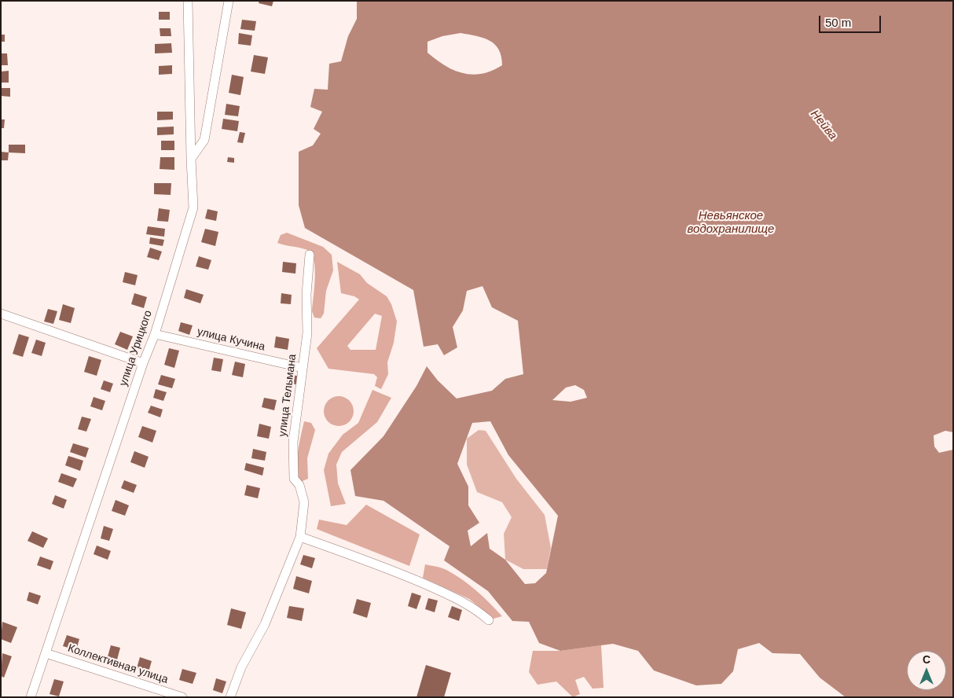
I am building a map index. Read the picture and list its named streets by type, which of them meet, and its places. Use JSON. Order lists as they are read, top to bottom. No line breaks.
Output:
{"streets":{"street":["улица Кучина","улица Урицкого","улица Тельмана","Коллективная улица"]},"crossings":[["улица Кучина","улица Урицкого"],["улица Кучина","улица Тельмана"],["улица Урицкого","Коллективная улица"]],"water":["Нейва","Невьянское водохранилище"],"scale_bar":"50 m","north":"top"}
